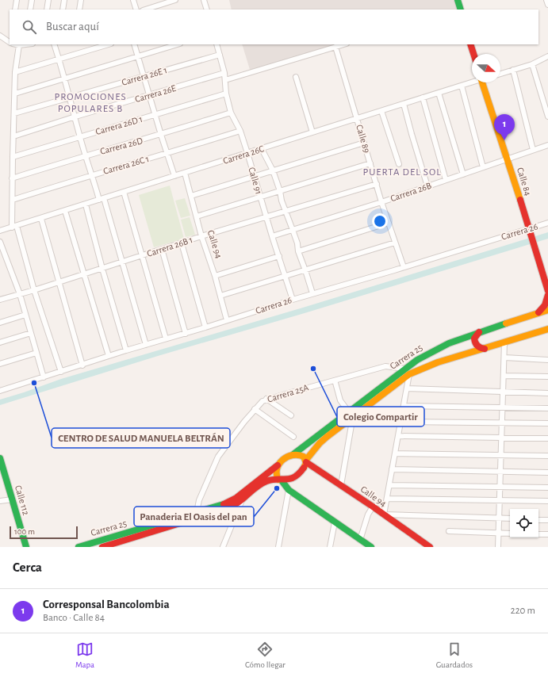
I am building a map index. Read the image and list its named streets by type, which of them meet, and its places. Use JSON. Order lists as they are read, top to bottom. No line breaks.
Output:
{"streets":{"main road":["Calle 84","Calle 94","Carrera 25","Calle 112"],"street":["Carrera 26E 1","Carrera 26E","Carrera 26D 1","Calle 89","Carrera 26D","Carrera 26C","Carrera 26C 1","Calle 91","Carrera 26B","Carrera 26","Carrera 26B 1","Carrera 25A"]},"crossings":[["Carrera 26E 1","Calle 91"],["Carrera 26E","Calle 91"],["Carrera 26D 1","Calle 91"],["Calle 89","Carrera 26C"],["Calle 89","Carrera 26B"],["Calle 89","Carrera 26"],["Calle 89","Carrera 26B 1"],["Carrera 26D","Calle 91"],["Carrera 26C","Calle 91"],["Carrera 26C","Calle 94"],["Carrera 26C 1","Calle 91"],["Calle 91","Carrera 26B"],["Calle 91","Carrera 26"],["Calle 91","Carrera 26B 1"],["Calle 84","Carrera 26B"],["Calle 84","Carrera 26"],["Carrera 26","Calle 94"],["Calle 94","Carrera 26B 1"],["Calle 94","Carrera 25"],["Carrera 25","Carrera 25A"]],"districts":["PROMOCIONES POPULARES B","PUERTA DEL SOL"],"places":["Colegio Compartir","CENTRO DE SALUD MANUELA BELTRÁN","Panaderia El Oasis del pan"],"scale_bar":"100 m","north":"right","page":{"search":"Buscar aquí","pins":"1","scale":"100 m","heading":"Cerca","list":[{"mark":"1","name":"Corresponsal Bancolombia","note":"Banco · Calle 84","value":"220 m"}],"nav":["Mapa","Cómo llegar","Guardados"]}}
